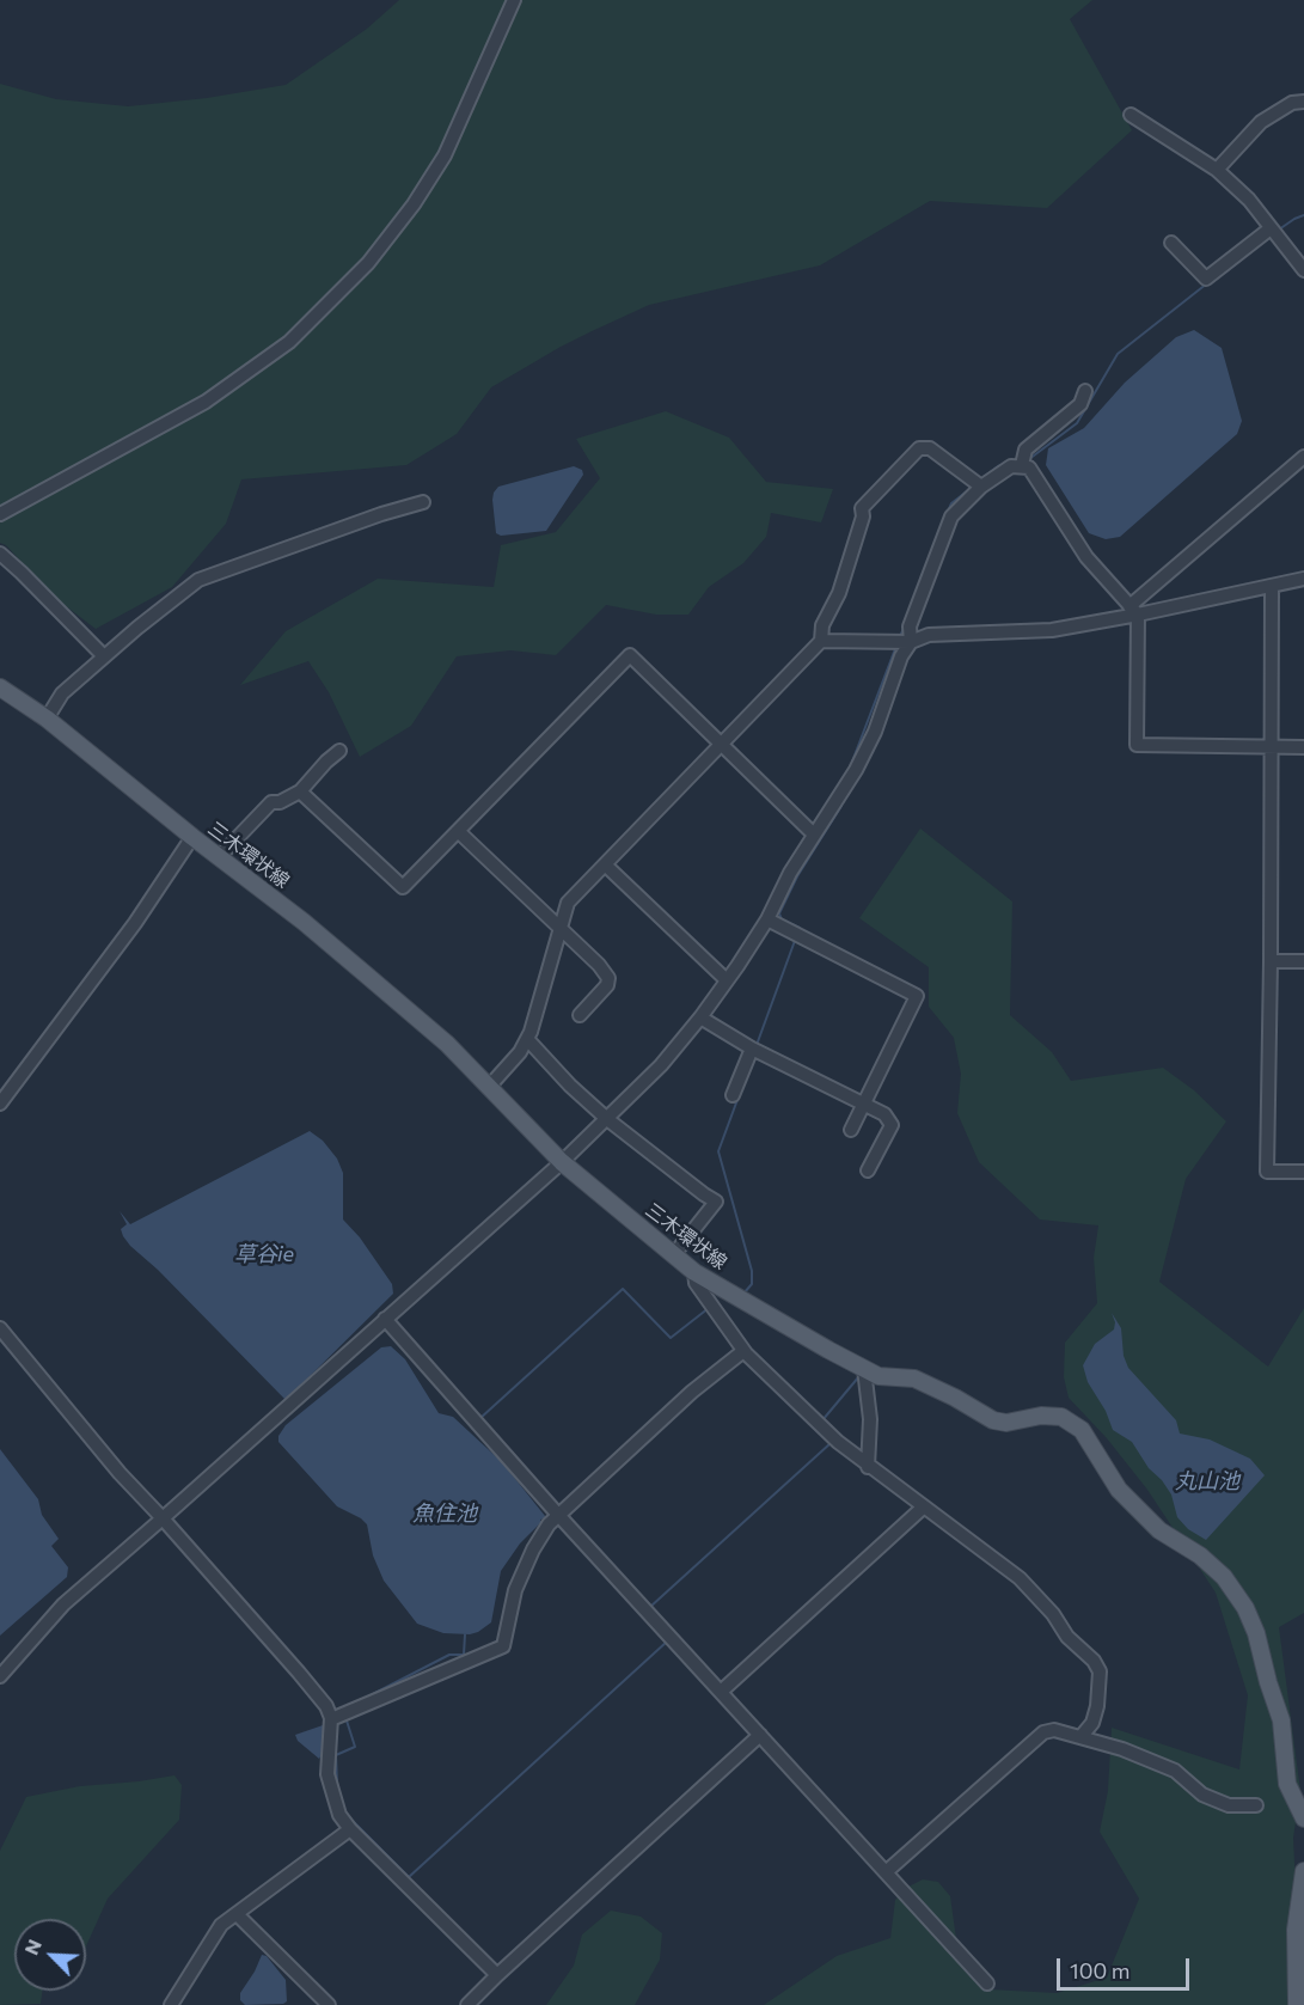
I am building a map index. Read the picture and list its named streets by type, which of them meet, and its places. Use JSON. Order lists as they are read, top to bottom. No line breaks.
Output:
{"streets":{"main road":["三木環状線"]},"water":["草谷ie","丸山池","魚住池"],"scale_bar":"100 m","north":"top left"}
